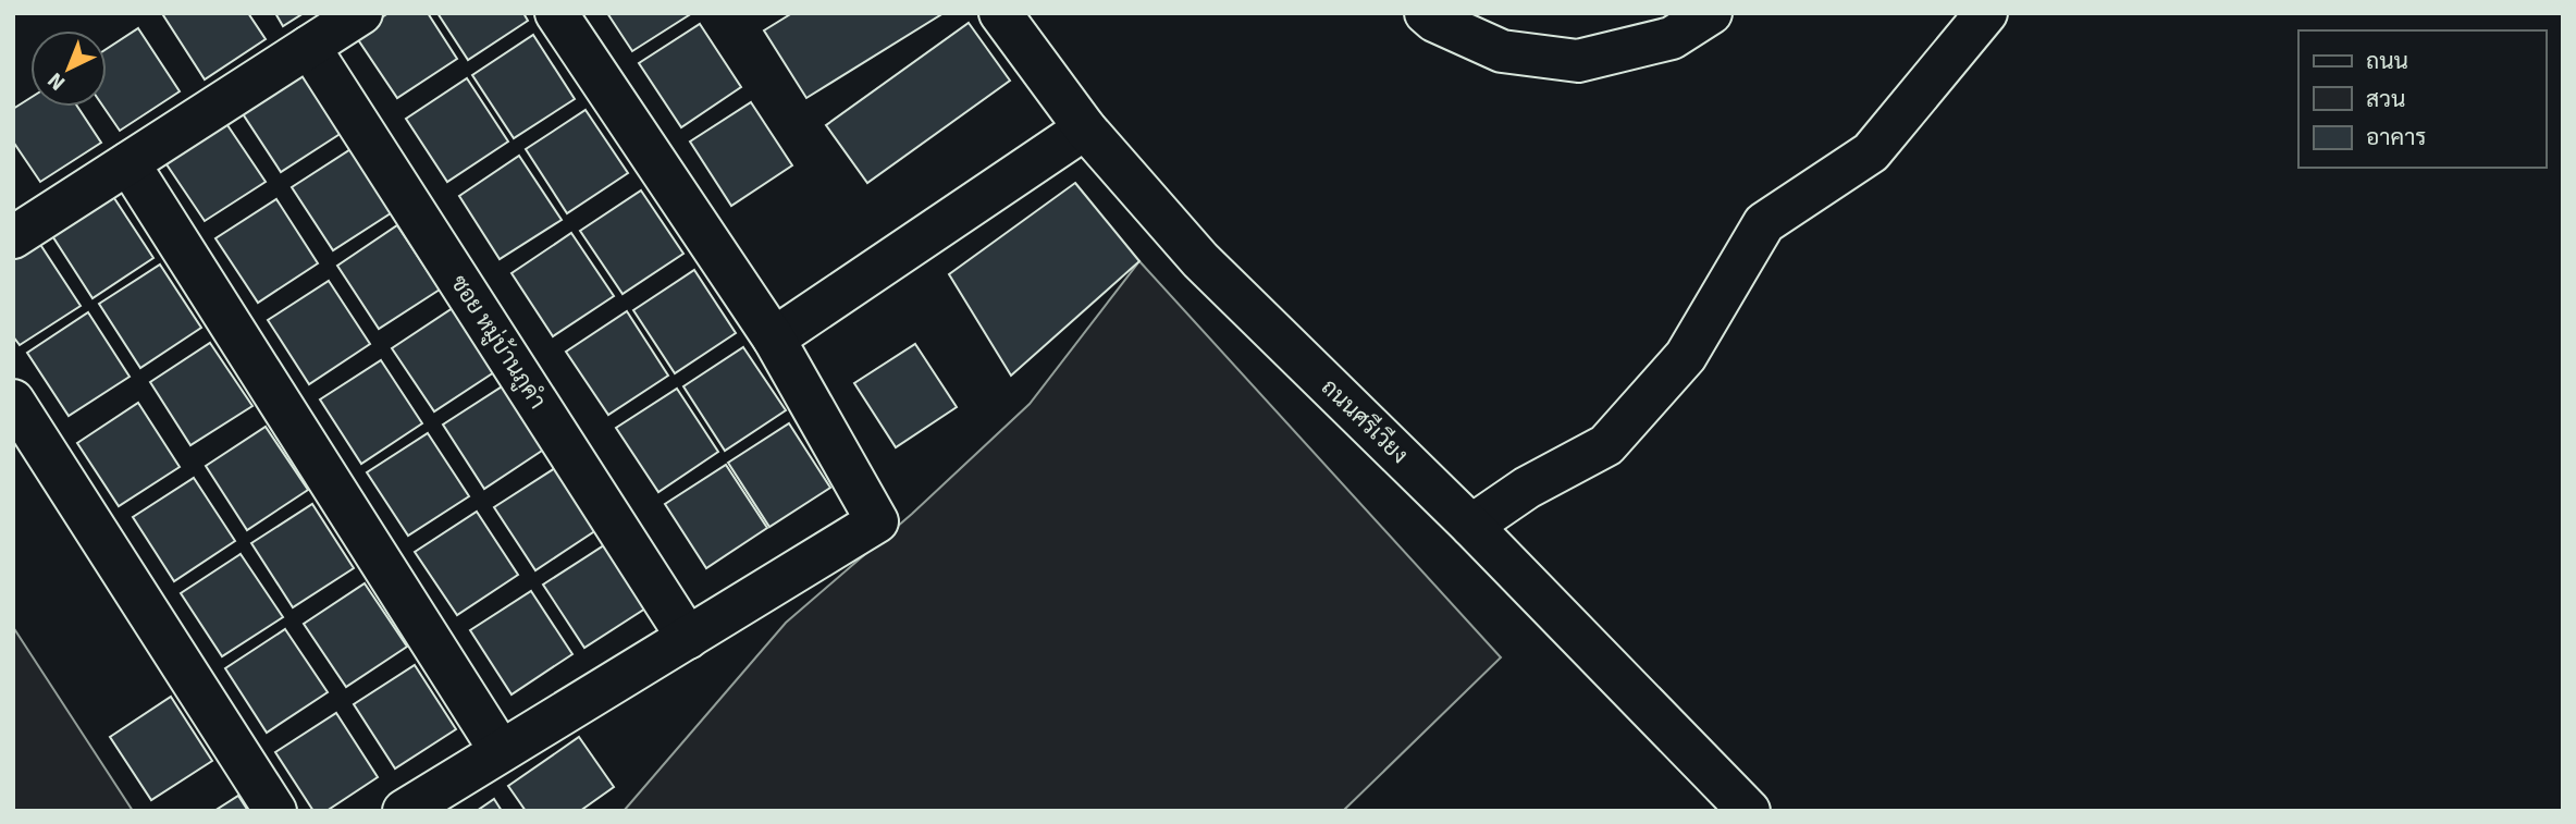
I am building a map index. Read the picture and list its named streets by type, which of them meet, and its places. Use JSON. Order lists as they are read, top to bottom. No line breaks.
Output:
{"streets":{"street":["ซอย หมู่บ้านภูคำ","ถนนศรีเวียง"]},"legend":["ถนน","สวน","อาคาร"],"north":"bottom left"}
